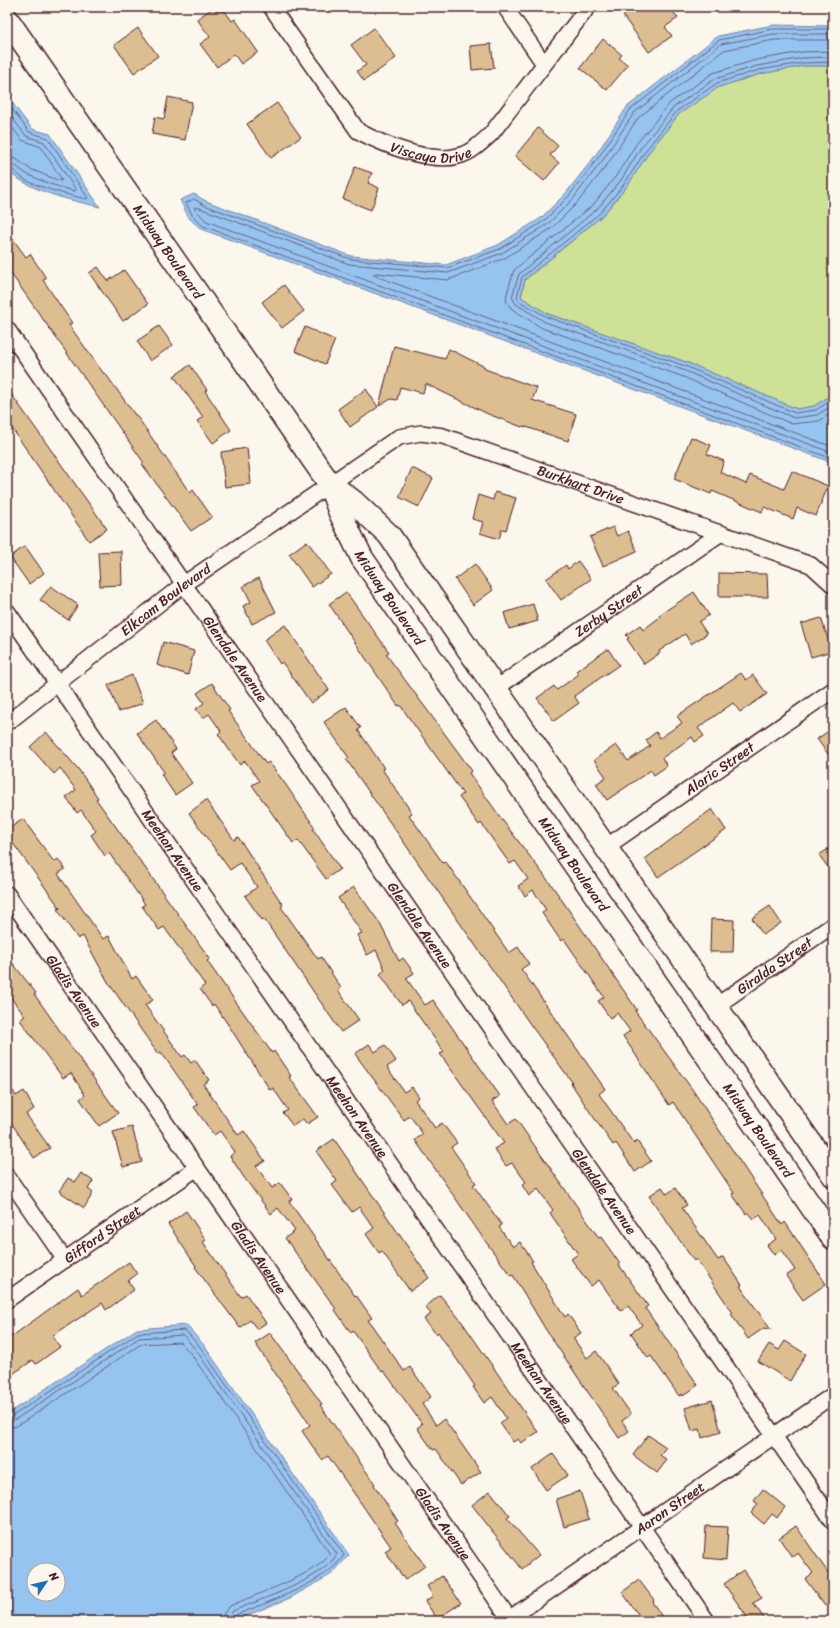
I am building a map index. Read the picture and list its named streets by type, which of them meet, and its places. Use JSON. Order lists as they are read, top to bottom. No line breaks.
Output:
{"streets":{"street":["Viscaya Drive","Midway Boulevard","Burkhart Drive","Elkcam Boulevard","Zerby Street","Glendale Avenue","Alaric Street","Meehan Avenue","Giralda Street","Gladis Avenue","Gifford Street","Aaron Street"]},"crossings":[["Midway Boulevard","Burkhart Drive"],["Midway Boulevard","Elkcam Boulevard"],["Midway Boulevard","Zerby Street"],["Midway Boulevard","Alaric Street"],["Midway Boulevard","Giralda Street"],["Burkhart Drive","Elkcam Boulevard"],["Burkhart Drive","Zerby Street"],["Elkcam Boulevard","Glendale Avenue"],["Elkcam Boulevard","Meehan Avenue"],["Glendale Avenue","Aaron Street"],["Meehan Avenue","Aaron Street"],["Gladis Avenue","Gifford Street"],["Gladis Avenue","Aaron Street"]],"north":"top right"}
